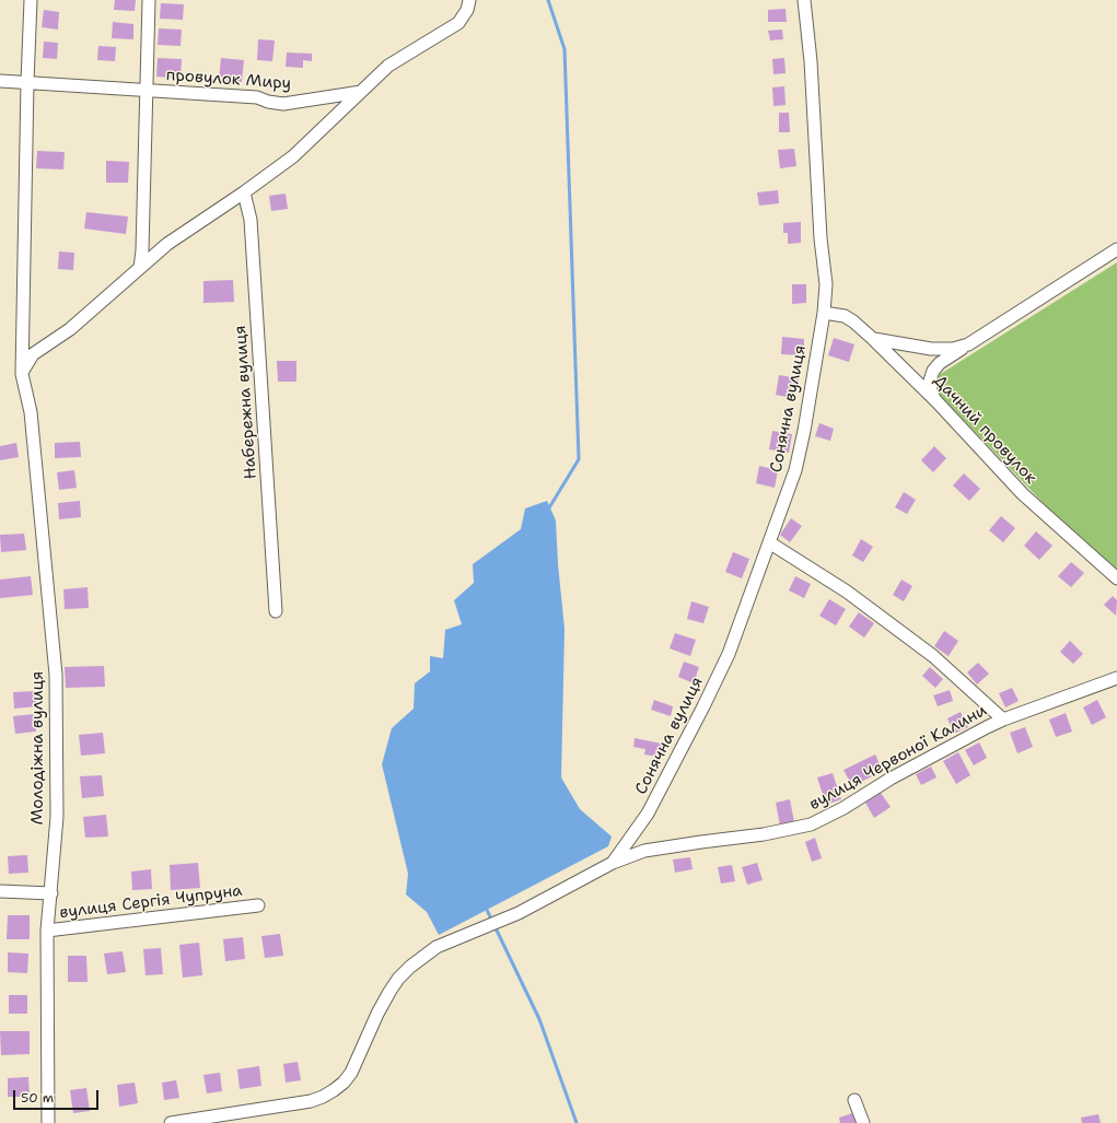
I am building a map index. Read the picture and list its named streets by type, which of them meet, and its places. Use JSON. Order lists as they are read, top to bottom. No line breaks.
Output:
{"streets":{"street":["провулок Миру","Набережна вулиця","Сонячна вулиця","Дачний провулок","Молодіжна вулиця","вулиця Червоної Калини","вулиця Сергія Чупруна"]},"crossings":[["Сонячна вулиця","Дачний провулок"],["Сонячна вулиця","вулиця Червоної Калини"],["Молодіжна вулиця","вулиця Сергія Чупруна"]],"scale_bar":"50 m"}
